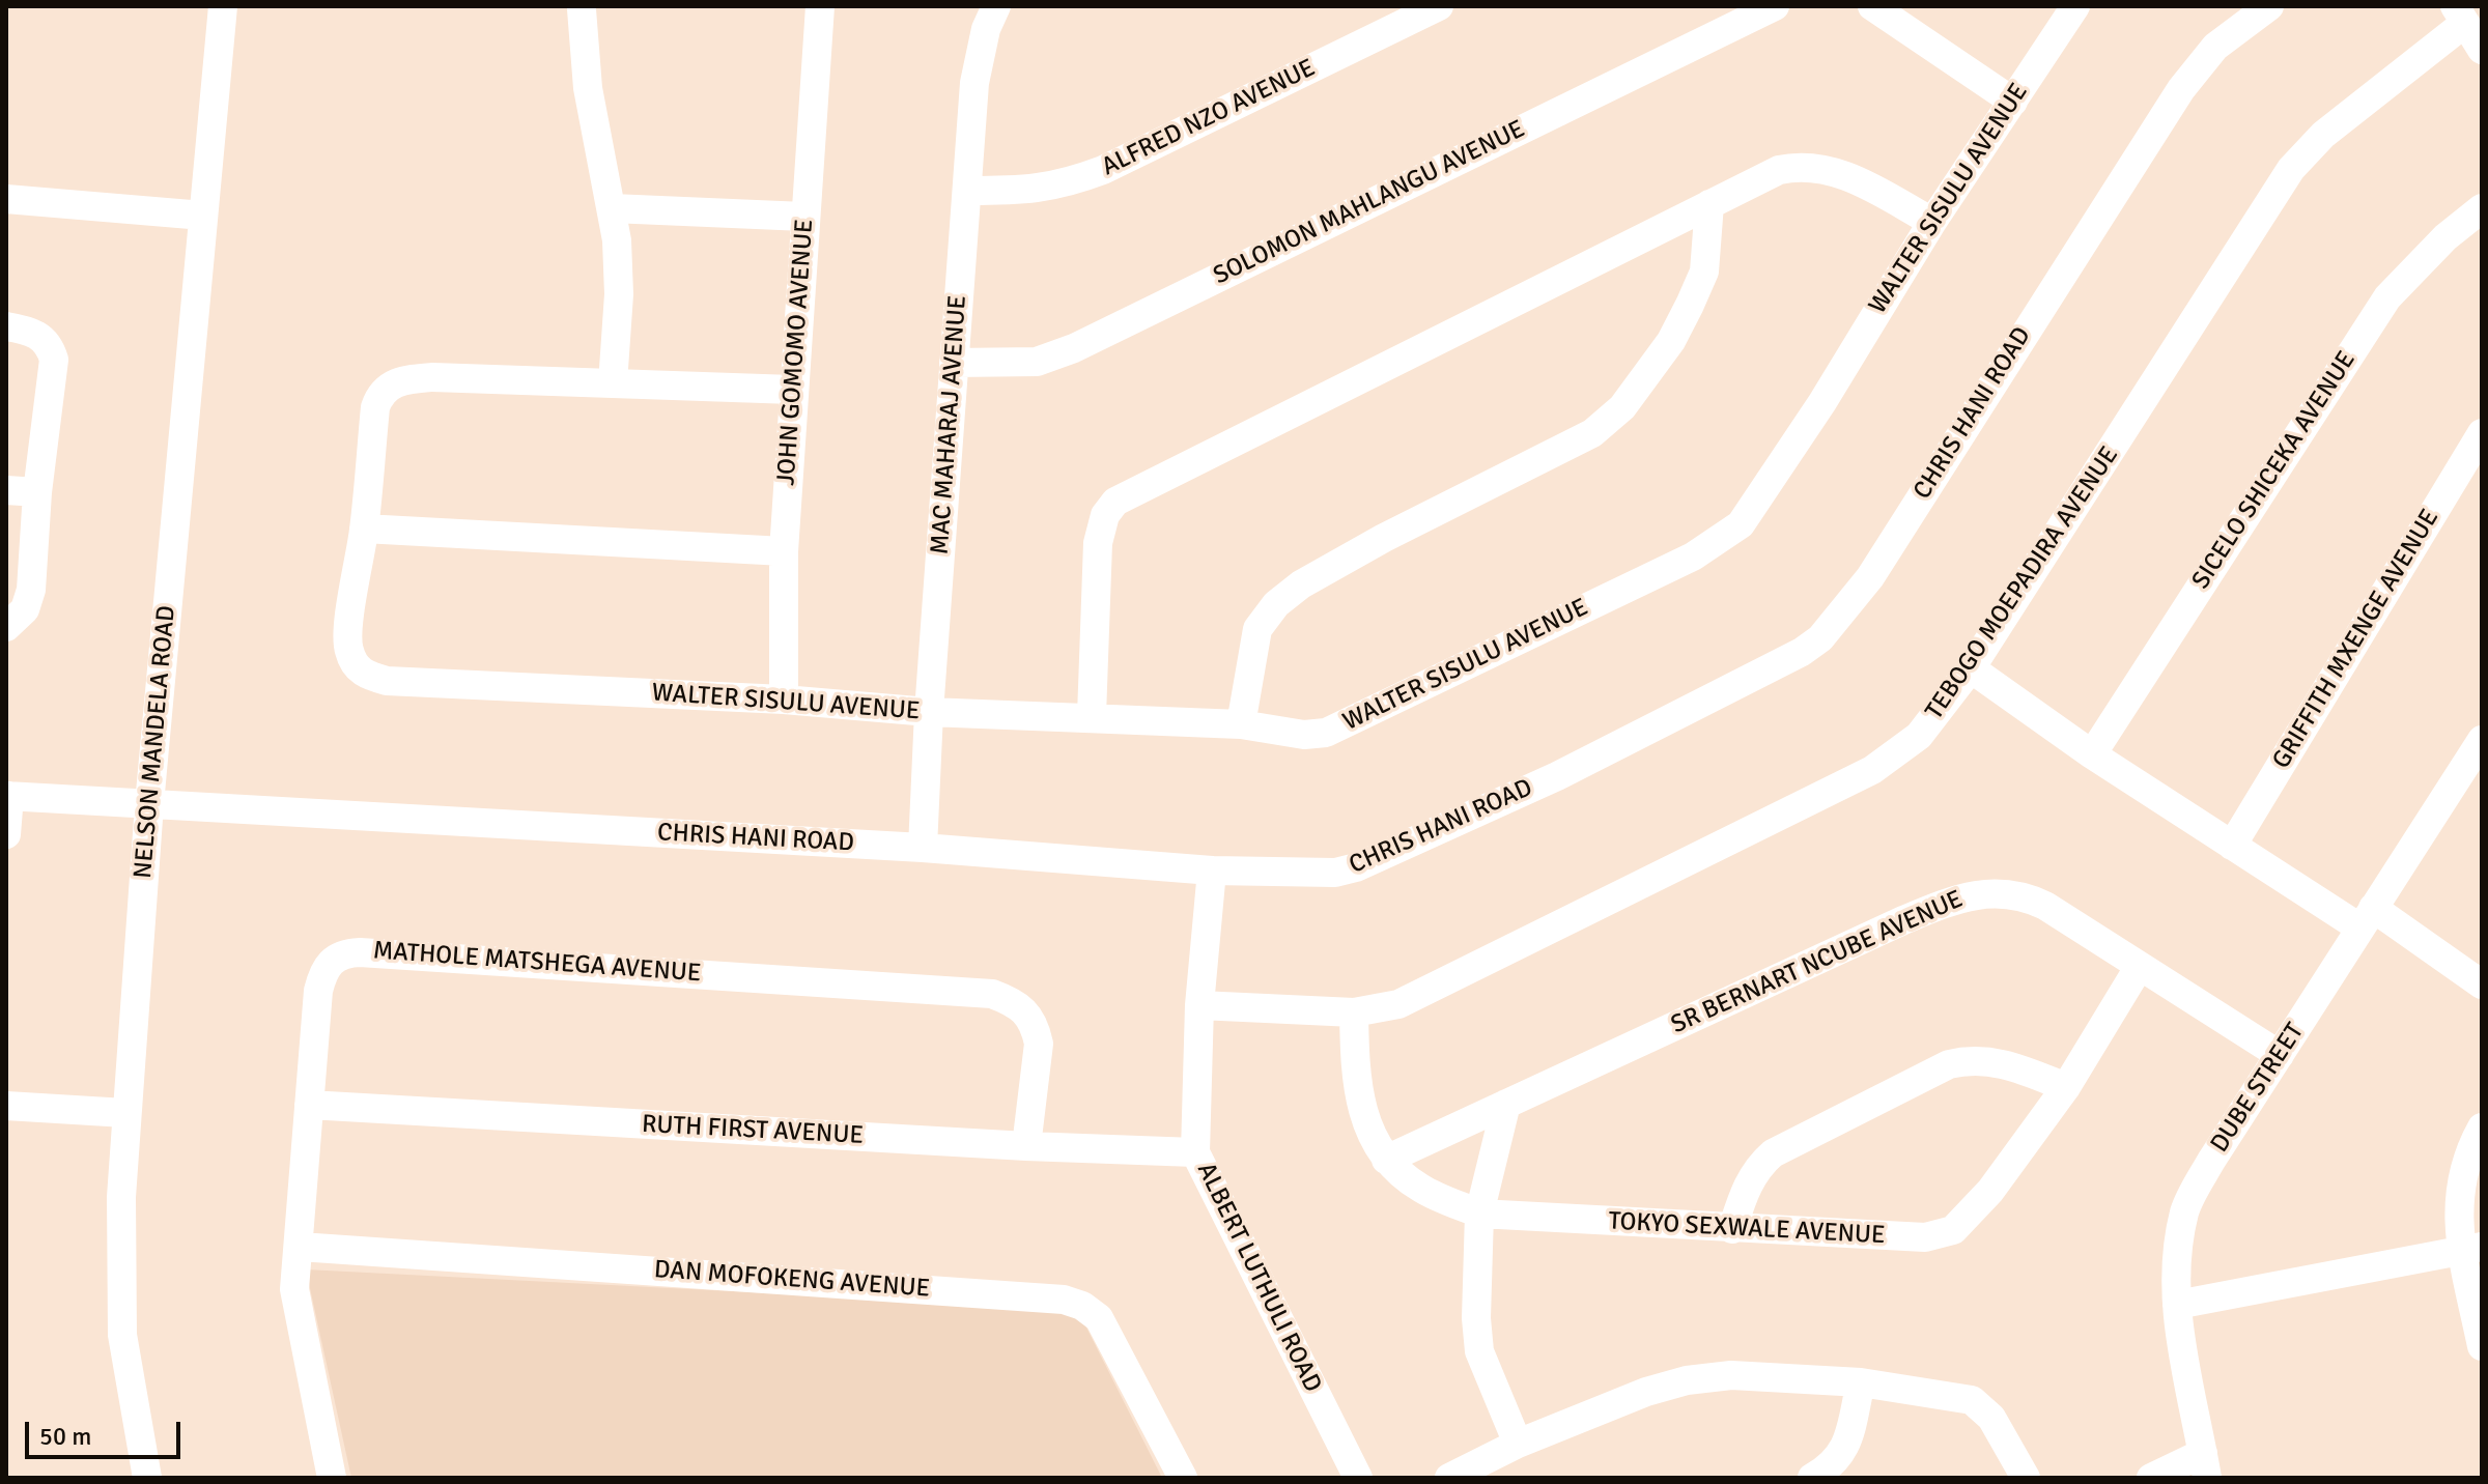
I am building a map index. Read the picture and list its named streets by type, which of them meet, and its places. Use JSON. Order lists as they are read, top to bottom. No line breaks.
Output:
{"streets":{"street":["ALFRED NZO AVENUE","WALTER SISULU AVENUE","SOLOMON MAHLANGU AVENUE","JOHN GOMOMO AVENUE","CHRIS HANI ROAD","MAC MAHARAJ AVENUE","SICELO SHICEKA AVENUE","TEBOGO MOEPADIRA AVENUE","GRIFFITH MXENGE AVENUE","NELSON MANDELA ROAD","MATHOLE MATSHEGA AVENUE","SR BERNART NCUBE AVENUE","DUBE STREET","RUTH FIRST AVENUE","TOKYO SEXWALE AVENUE","ALBERT LUTHULI ROAD","DAN MOFOKENG AVENUE"]},"crossings":[["ALFRED NZO AVENUE","MAC MAHARAJ AVENUE"],["WALTER SISULU AVENUE","JOHN GOMOMO AVENUE"],["WALTER SISULU AVENUE","MAC MAHARAJ AVENUE"],["SOLOMON MAHLANGU AVENUE","MAC MAHARAJ AVENUE"],["CHRIS HANI ROAD","MAC MAHARAJ AVENUE"],["CHRIS HANI ROAD","NELSON MANDELA ROAD"],["CHRIS HANI ROAD","ALBERT LUTHULI ROAD"],["TEBOGO MOEPADIRA AVENUE","TOKYO SEXWALE AVENUE"],["TEBOGO MOEPADIRA AVENUE","ALBERT LUTHULI ROAD"],["MATHOLE MATSHEGA AVENUE","RUTH FIRST AVENUE"],["MATHOLE MATSHEGA AVENUE","DAN MOFOKENG AVENUE"],["SR BERNART NCUBE AVENUE","DUBE STREET"],["SR BERNART NCUBE AVENUE","TOKYO SEXWALE AVENUE"],["RUTH FIRST AVENUE","ALBERT LUTHULI ROAD"]],"scale_bar":"50 m"}
